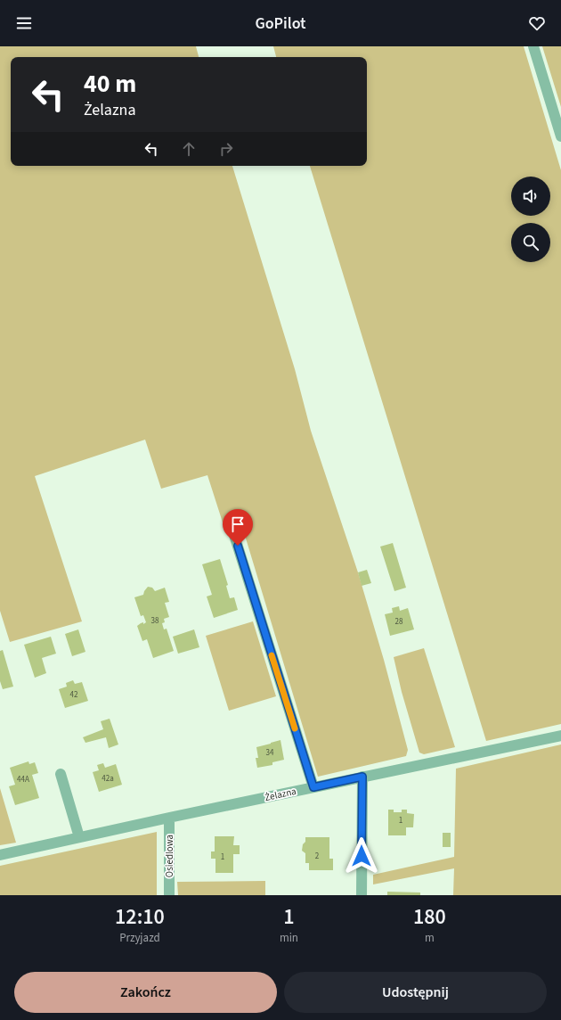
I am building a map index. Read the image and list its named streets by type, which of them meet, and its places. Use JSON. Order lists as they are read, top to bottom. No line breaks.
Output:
{"streets":{"street":["Żelazna","Osiedlowa"]},"crossings":[["Żelazna","Osiedlowa"]],"house_numbers":["38","28","42","34","42a","44A","1","2","1"],"page":{"header":"GoPilot","turn":["40 m","Żelazna"],"eta":["12:10","Przyjazd","1","min","180","m"],"buttons":["Zakończ","Udostępnij"]}}
